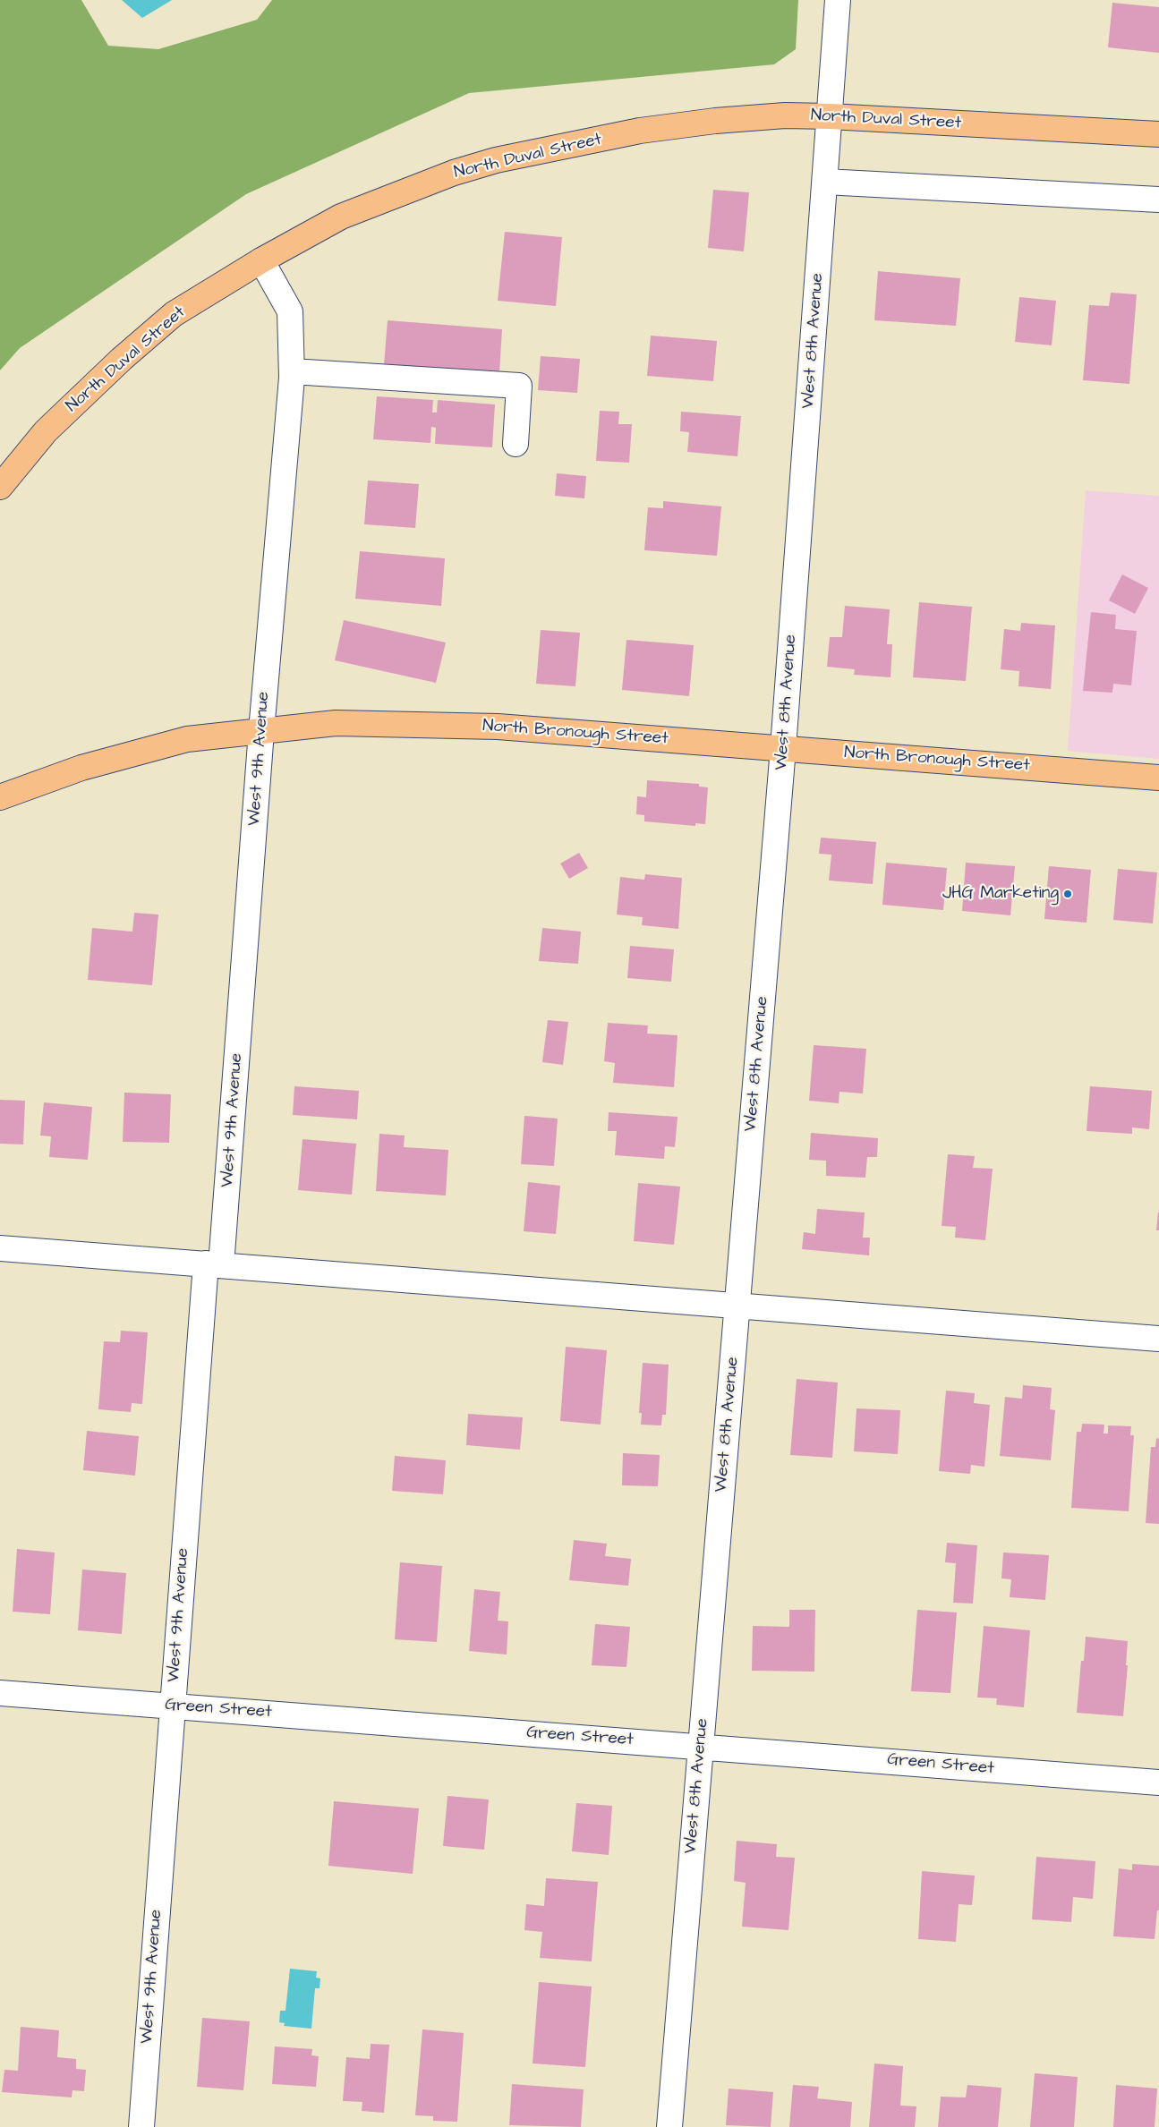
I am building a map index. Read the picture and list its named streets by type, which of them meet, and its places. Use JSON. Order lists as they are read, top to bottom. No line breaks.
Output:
{"streets":{"main road":["North Duval Street","North Bronough Street"],"street":["West 8th Avenue","West 9th Avenue","Green Street"]},"crossings":[["North Duval Street","West 8th Avenue"],["North Duval Street","West 9th Avenue"],["West 8th Avenue","North Bronough Street"],["West 8th Avenue","Green Street"],["North Bronough Street","West 9th Avenue"],["West 9th Avenue","Green Street"]],"places":["JHG Marketing"]}
